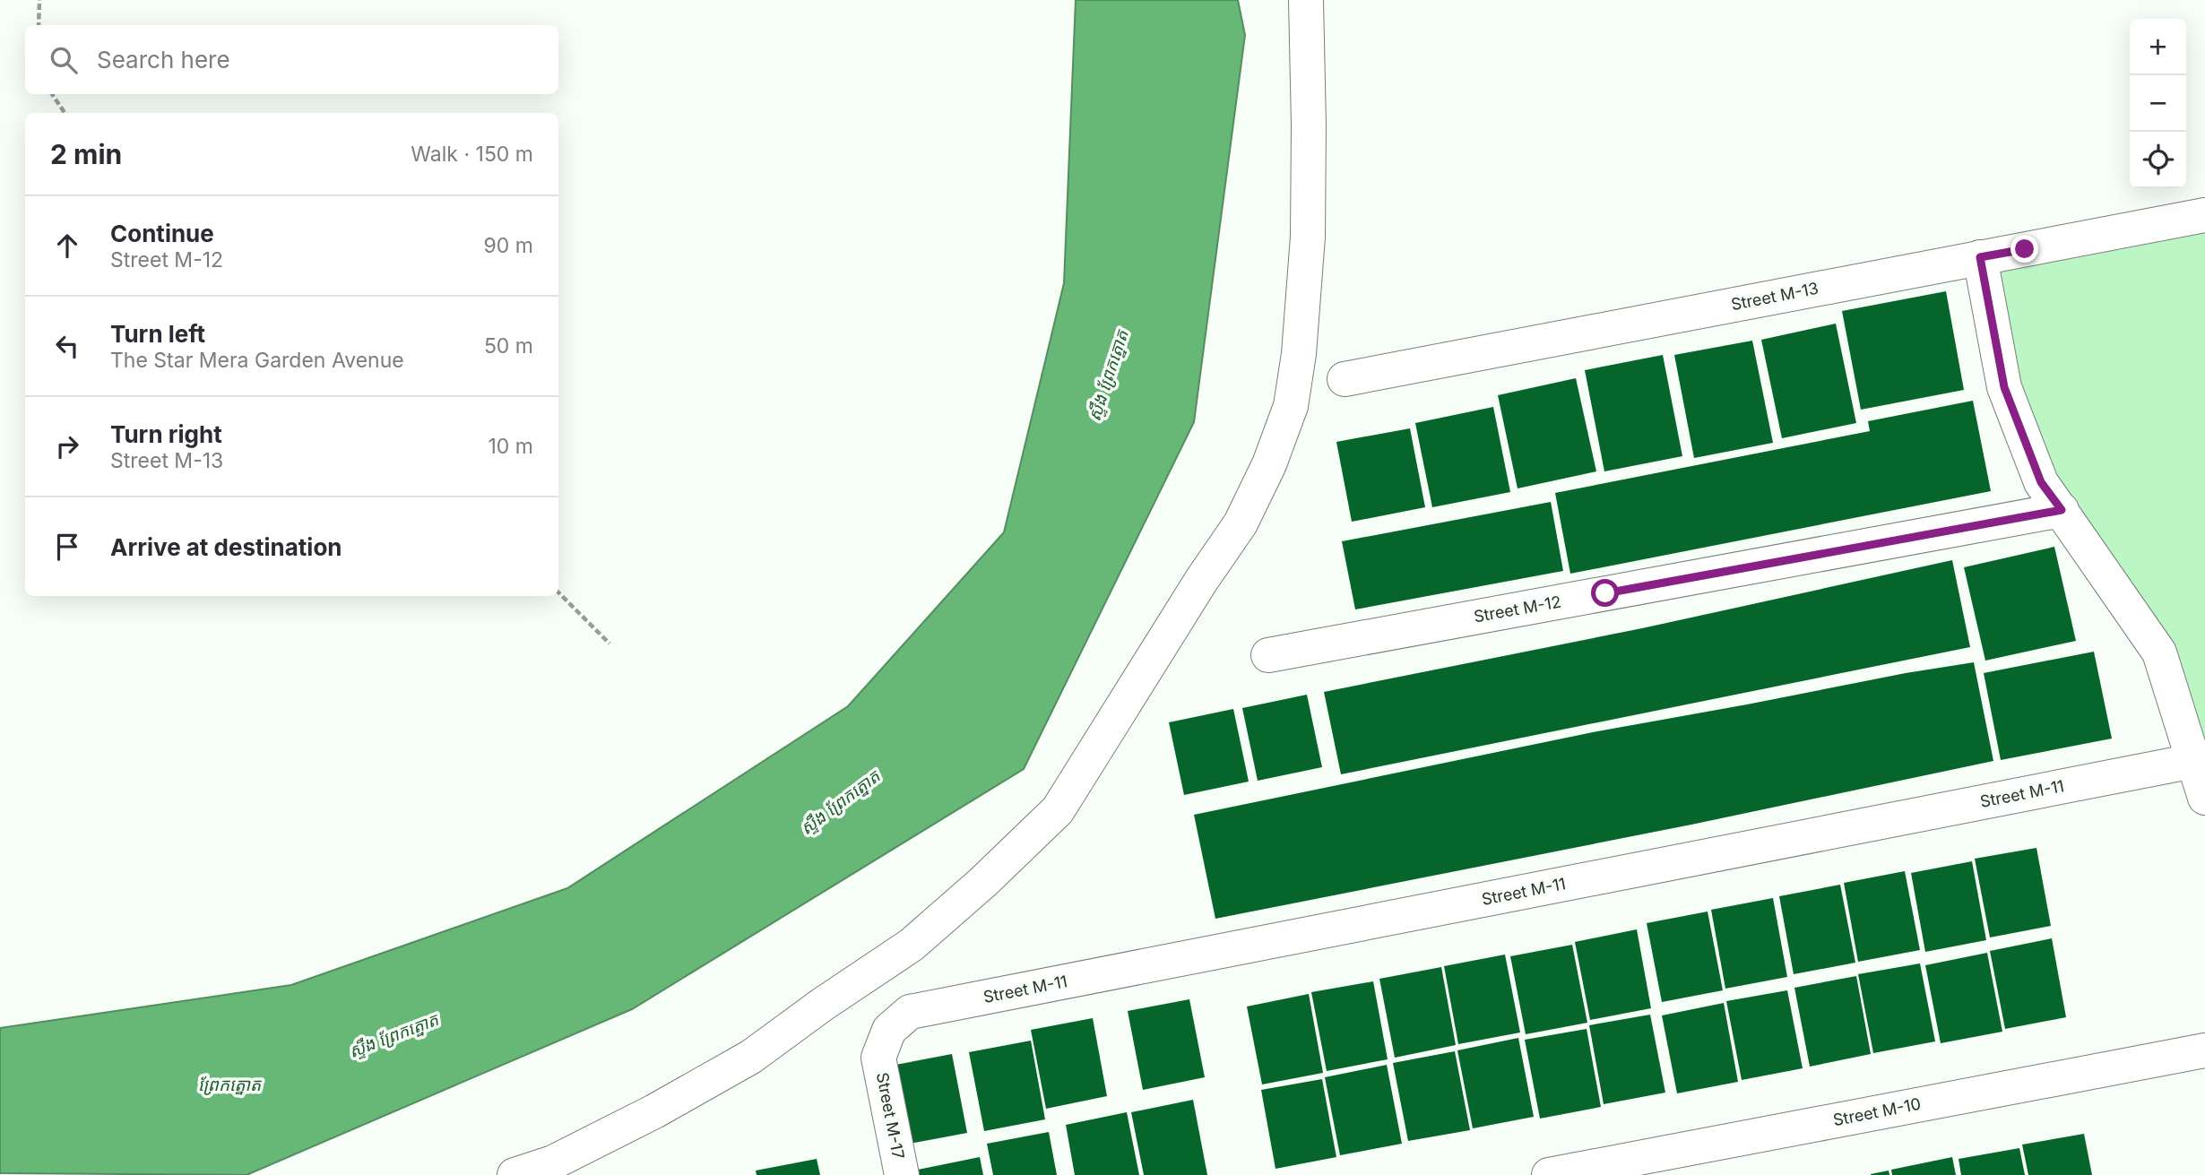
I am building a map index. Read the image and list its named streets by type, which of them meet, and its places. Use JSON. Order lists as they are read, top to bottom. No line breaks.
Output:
{"streets":{"street":["Street M-13","Street M-12","Street M-11","Street M-10","Street M-17"]},"crossings":[["Street M-11","Street M-17"]],"water":["ស្ទឹង ព្រែកត្នោត","ព្រែកត្នោត"],"page":{"map_buttons":["+","−"],"search":"Search here","heading":["2 min","Walk · 150 m"],"list":[["Continue","Street M-12","90 m"],["Turn left","The Star Mera Garden Avenue","50 m"],["Turn right","Street M-13","10 m"],"Arrive at destination"]}}
